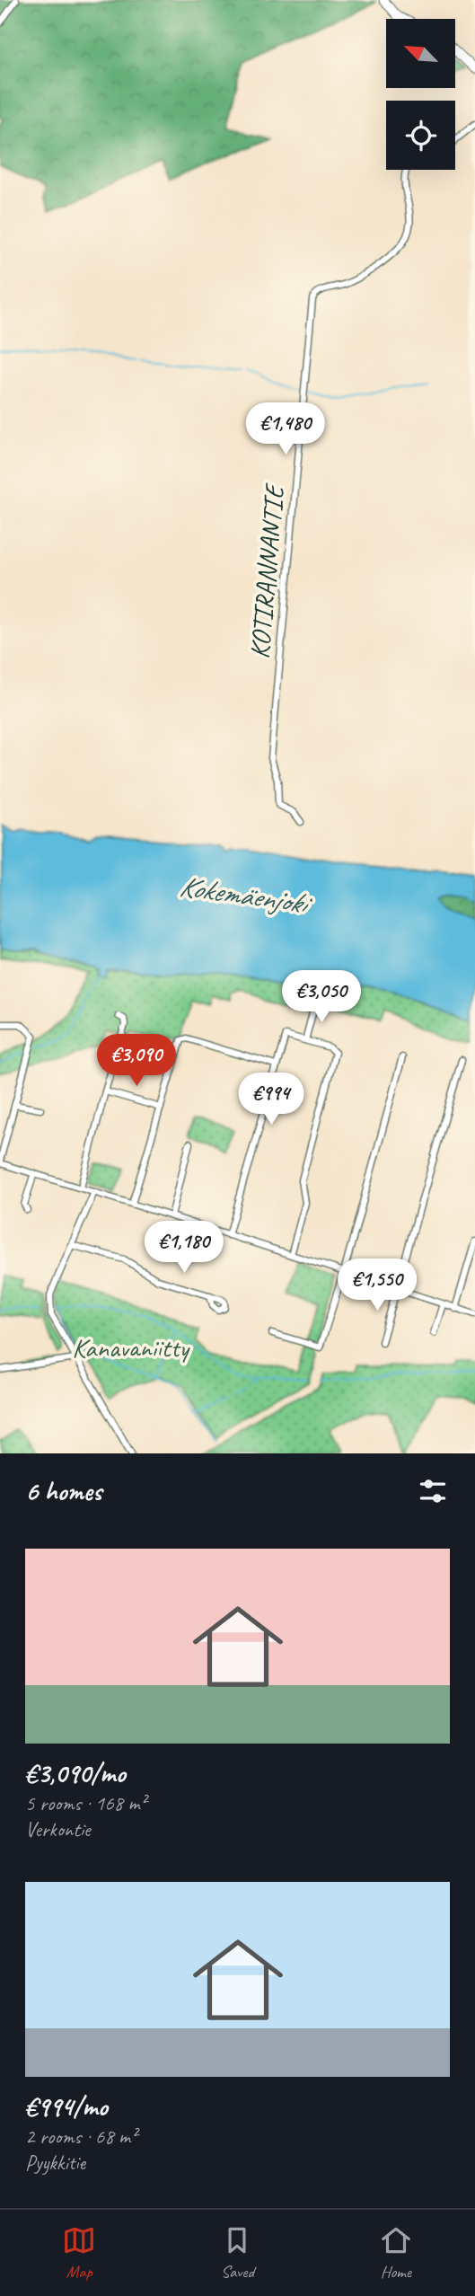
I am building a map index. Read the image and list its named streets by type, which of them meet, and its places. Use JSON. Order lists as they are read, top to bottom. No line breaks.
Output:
{"streets":{"street":["KOTIRANNANTIE"]},"water":["Kokemäenjoki"],"parks":["Kanavaniitty"],"north":"top left","page":{"price":["€1,480","€3,050","€3,090","€994","€1,180","€1,550"],"heading":"6 homes","list":[{"name":"€3,090/mo","note":"5 rooms · 168 m² · Verkontie"},{"name":"€994/mo","note":"2 rooms · 68 m² · Pyykkitie"}],"tabs":["Map","Saved","Home"]}}
